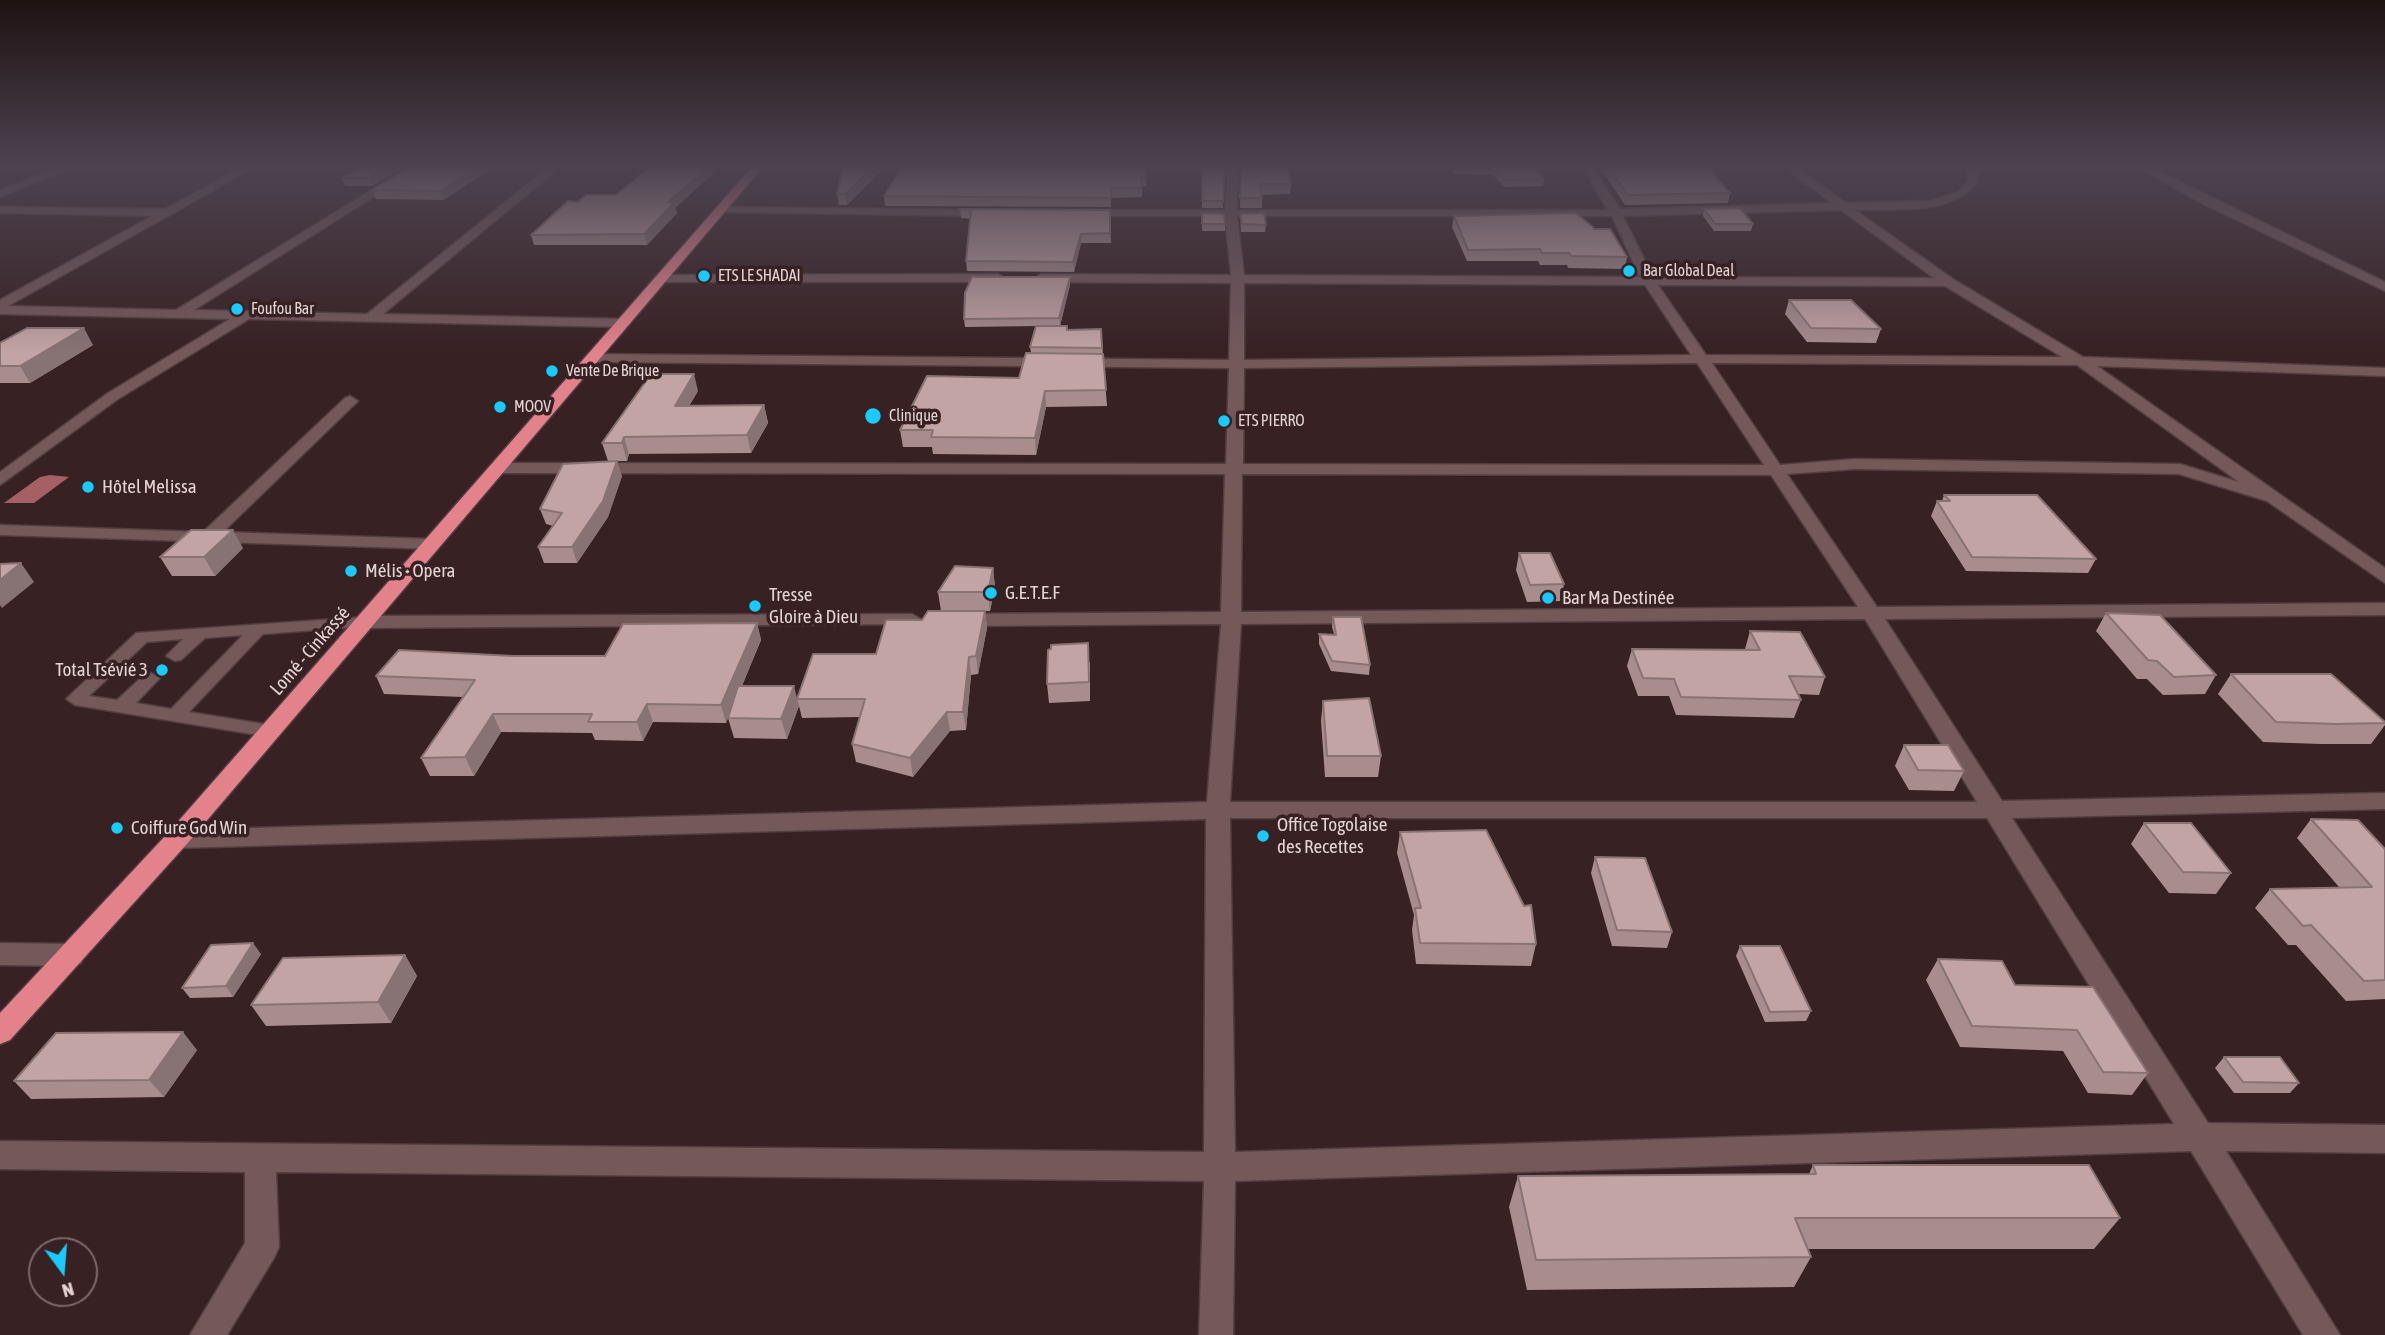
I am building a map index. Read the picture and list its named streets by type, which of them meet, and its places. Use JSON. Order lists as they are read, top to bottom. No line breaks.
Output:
{"streets":{"highway":["Lomé - Cinkassé"]},"places":["Bar Global Deal","ETS LE SHADAI","Foufou Bar","Vente De Brique","MOOV","Clinique","ETS PIERRO","Hôtel Melissa","Mélis - Opera","G.E.T.E.F","Bar Ma Destinée","Tresse Gloire à Dieu","Total Tsévié 3","Coiffure God Win","Office Togolaise des Recettes"],"north":"bottom"}
